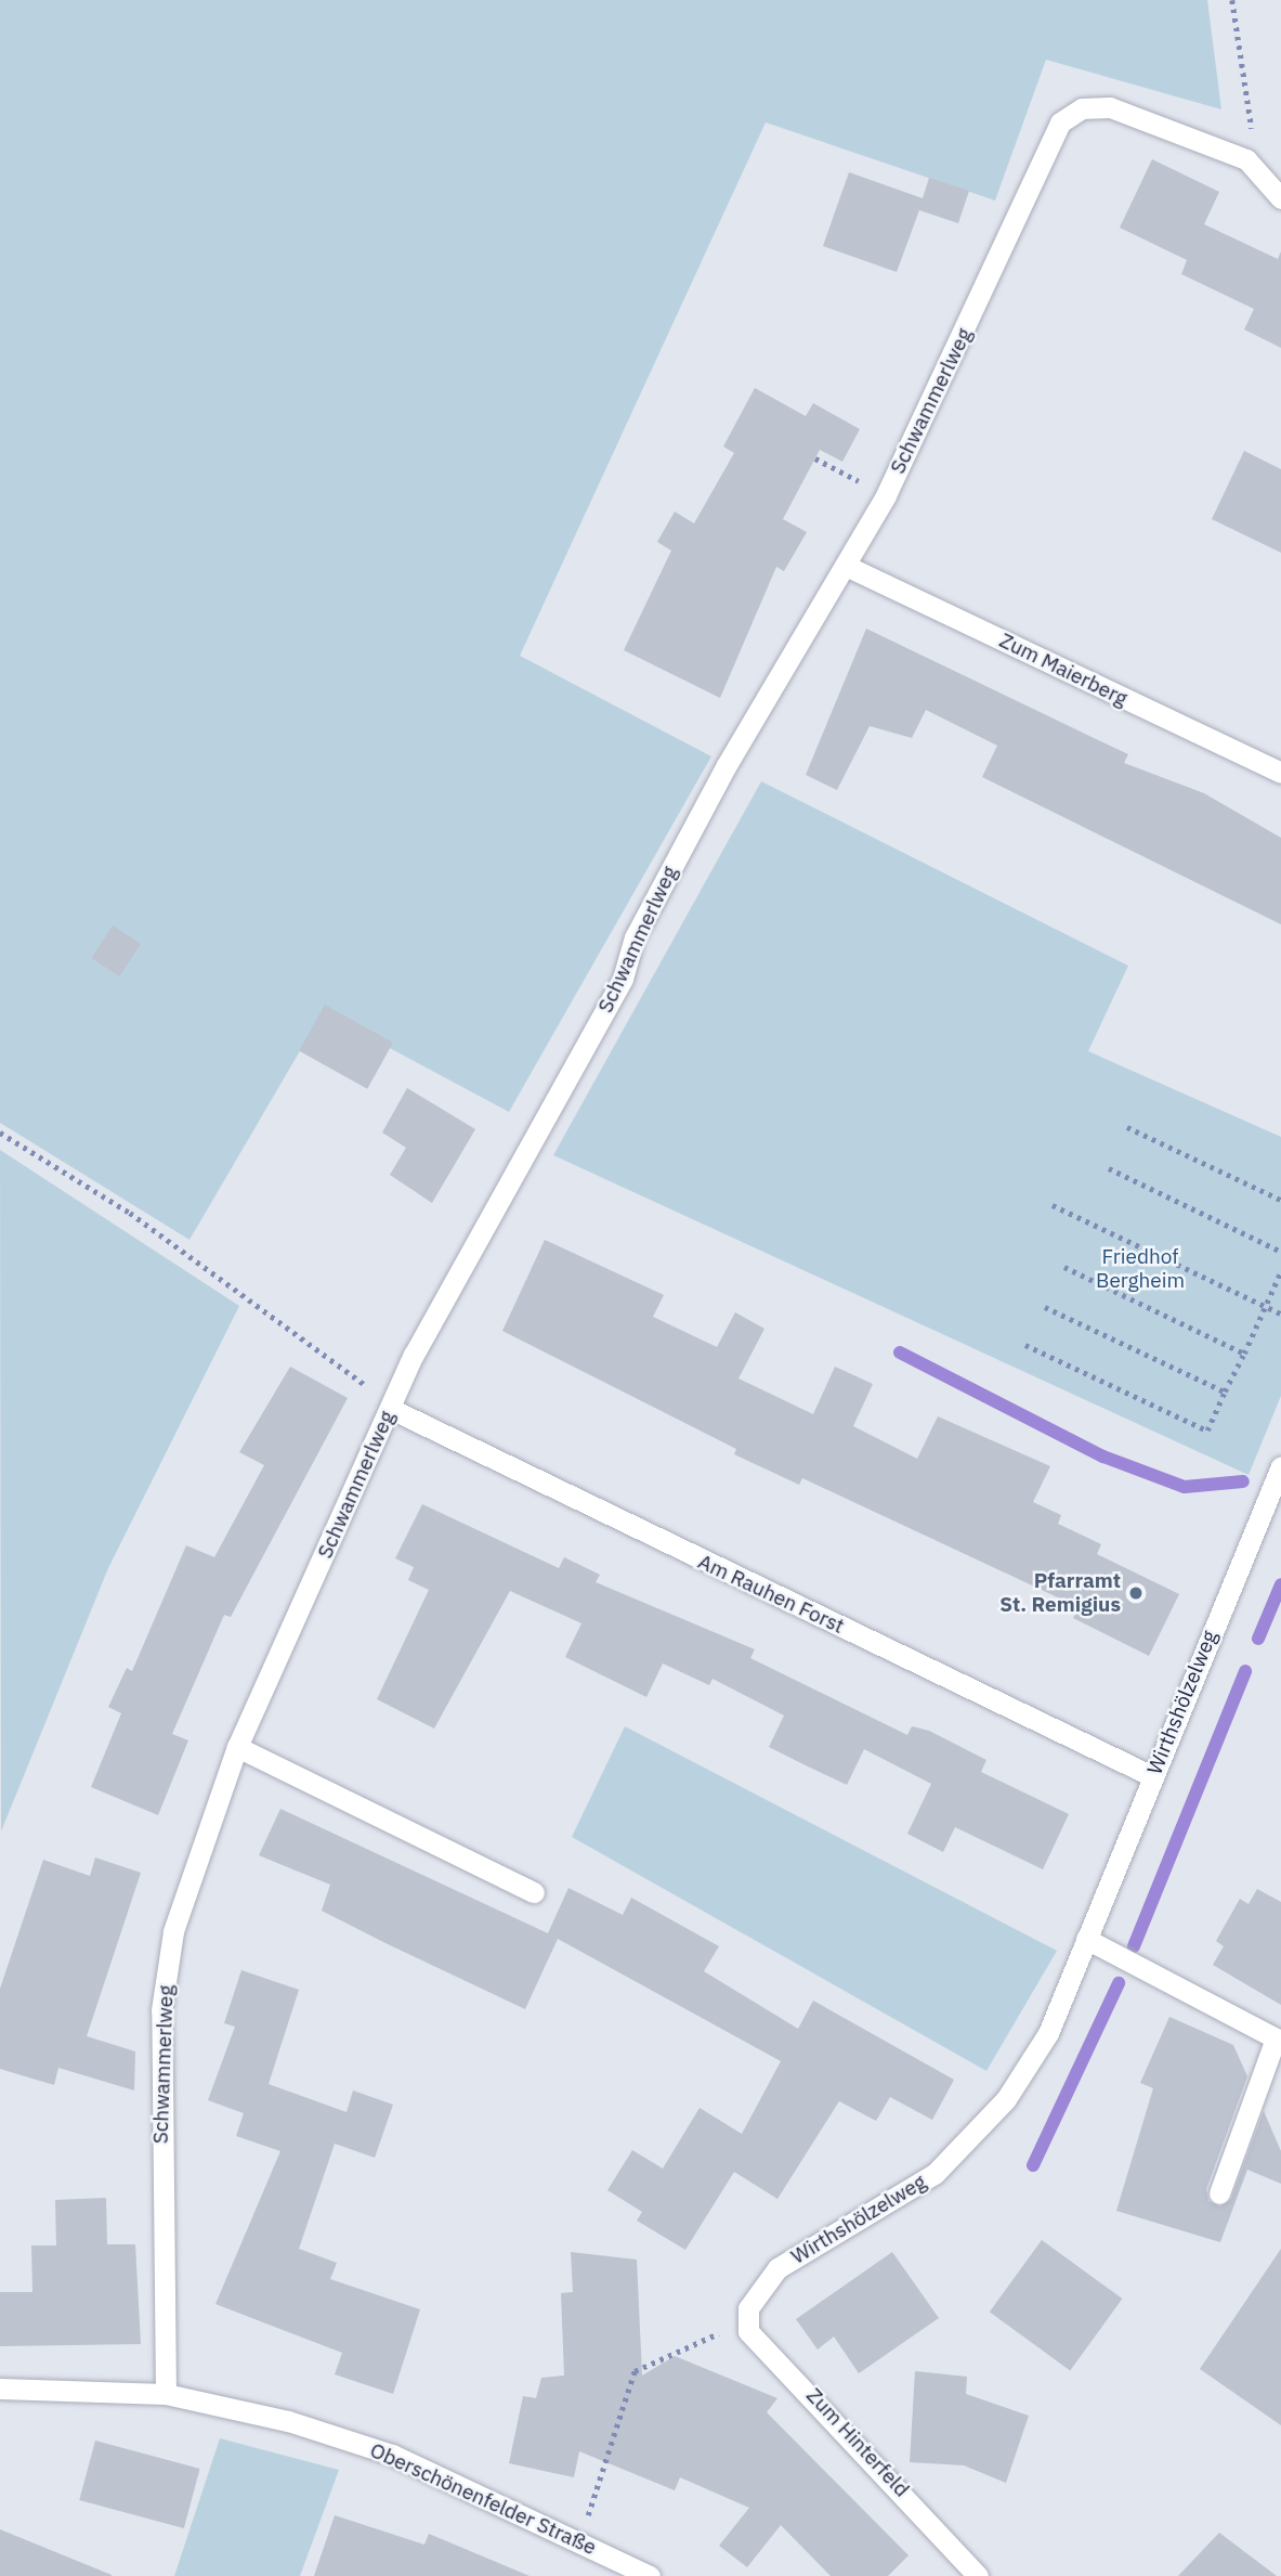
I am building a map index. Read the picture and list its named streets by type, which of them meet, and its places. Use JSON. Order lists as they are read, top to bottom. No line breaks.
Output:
{"streets":{"street":["Schwammerlweg","Zum Maierberg","Am Rauhen Forst","Wirthshölzelweg","Zum Hinterfeld","Oberschönenfelder Straße"]},"crossings":[["Schwammerlweg","Zum Maierberg"],["Schwammerlweg","Am Rauhen Forst"],["Schwammerlweg","Oberschönenfelder Straße"],["Am Rauhen Forst","Wirthshölzelweg"],["Wirthshölzelweg","Zum Hinterfeld"]],"parks":["Friedhof Bergheim"],"places":["Pfarramt St. Remigius"]}
